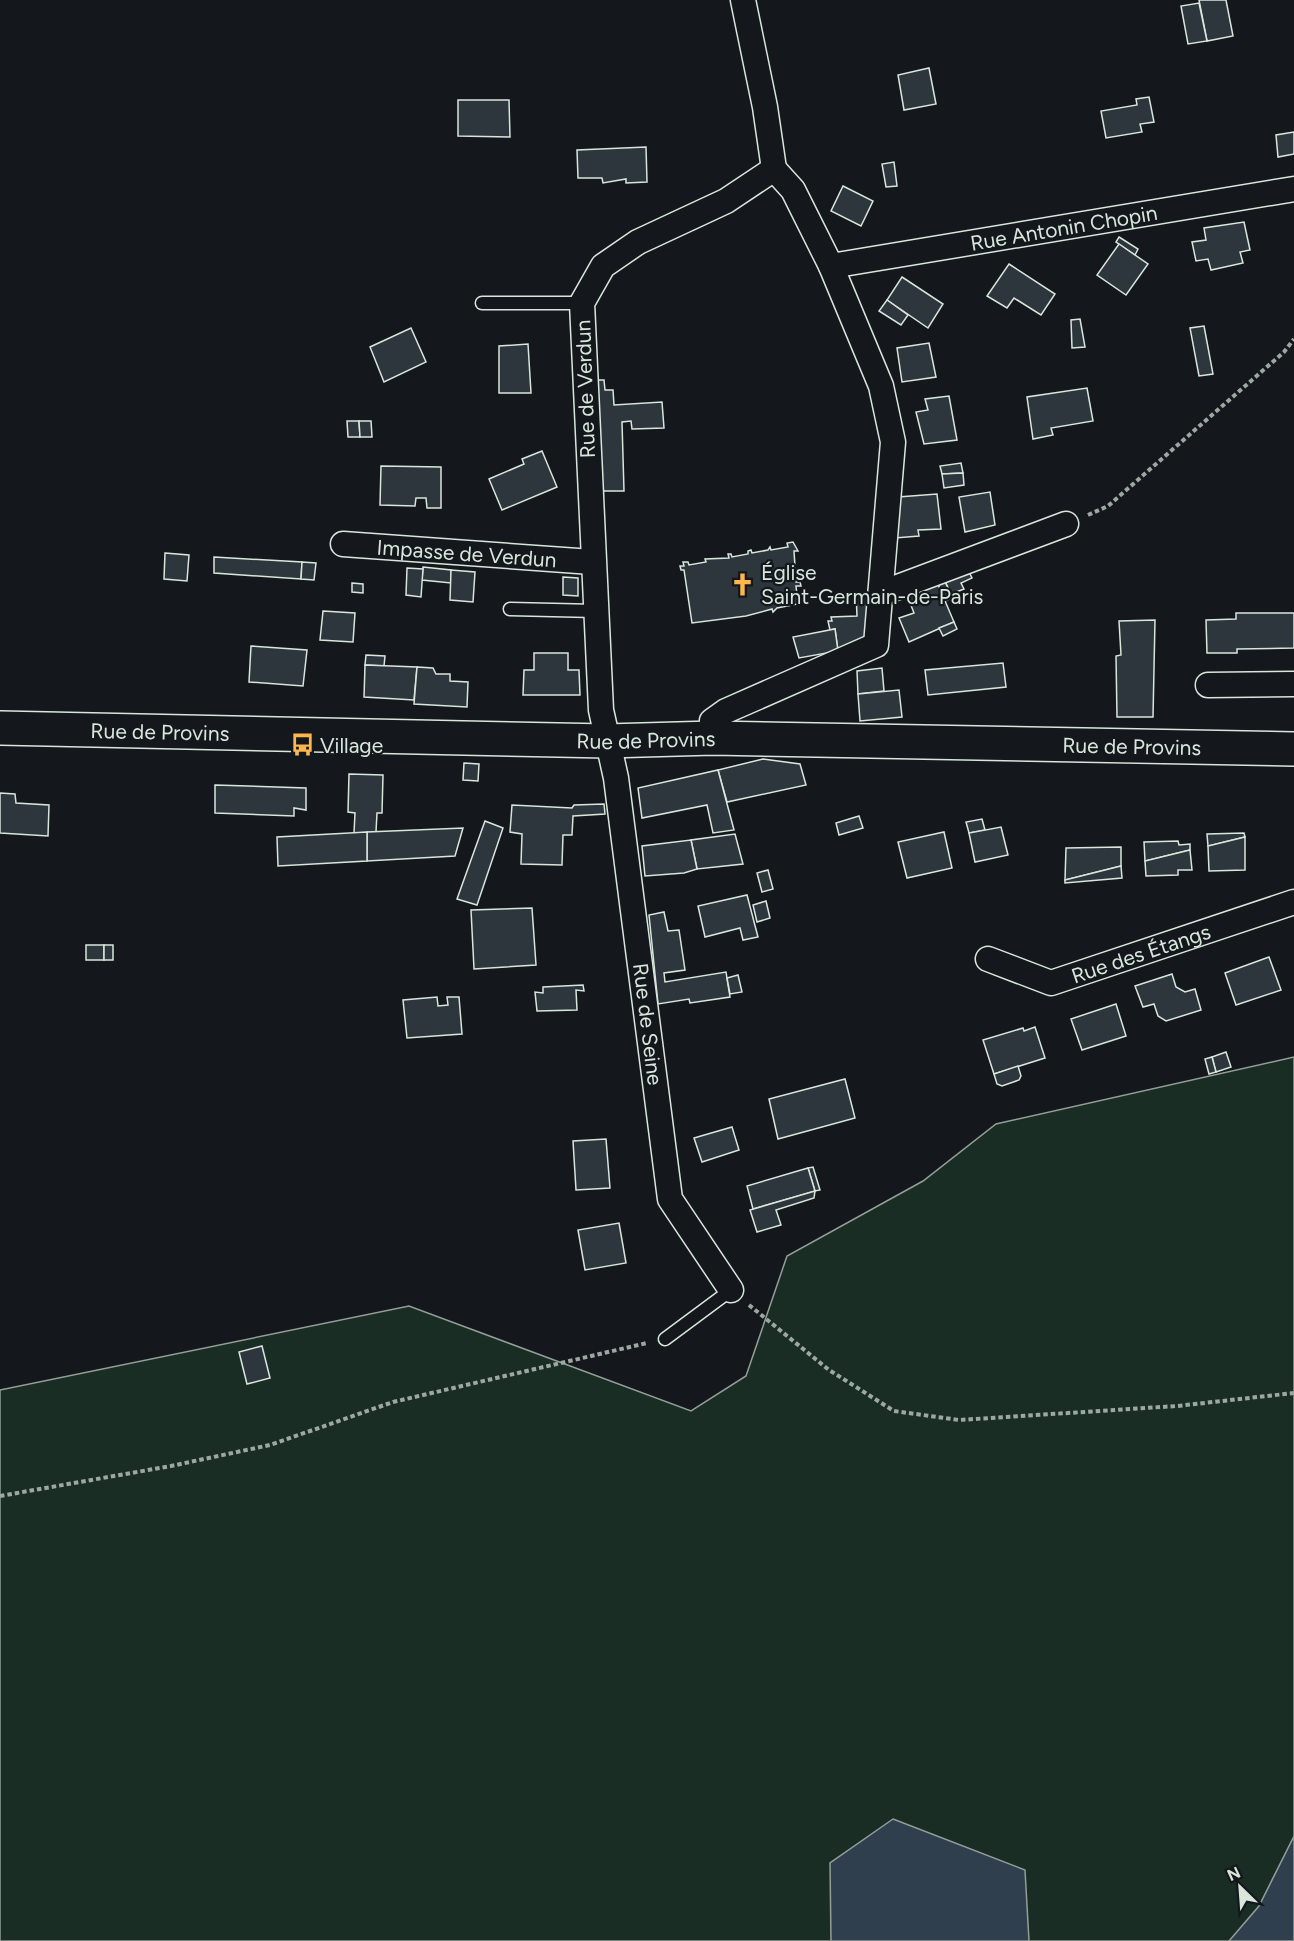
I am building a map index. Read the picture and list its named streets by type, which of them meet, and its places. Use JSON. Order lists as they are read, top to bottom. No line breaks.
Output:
{"streets":{"main road":["Rue de Provins"],"street":["Rue Antonin Chopin","Rue de Verdun","Impasse de Verdun","Rue des Étangs","Rue de Seine"]},"crossings":[["Rue de Verdun","Impasse de Verdun"],["Rue de Verdun","Rue de Provins"],["Rue de Verdun","Rue de Seine"],["Rue de Provins","Rue de Seine"]],"places":{"church":["Église Saint-Germain-de-Paris"],"bus stop":["Village"]},"north":"top left"}
